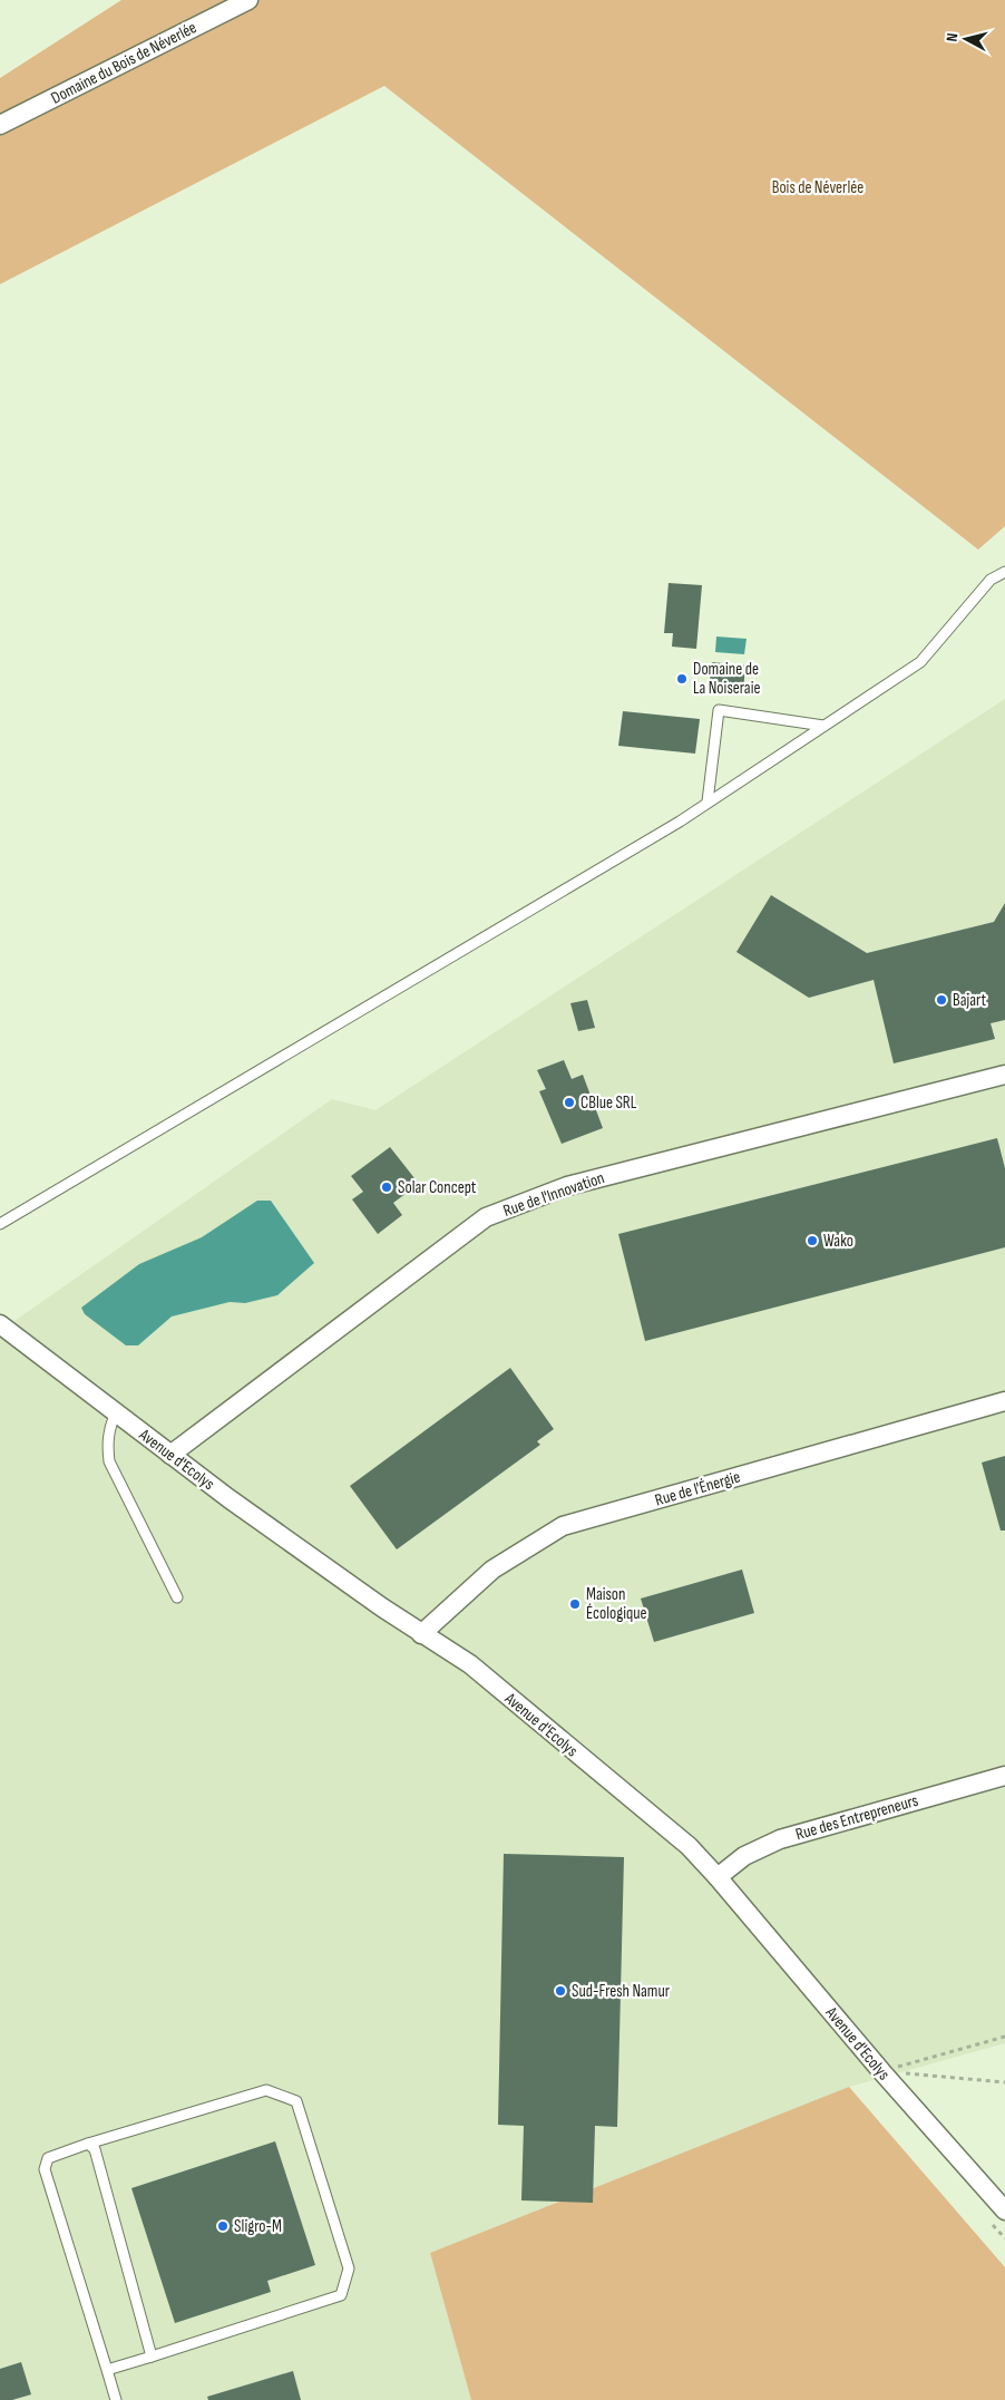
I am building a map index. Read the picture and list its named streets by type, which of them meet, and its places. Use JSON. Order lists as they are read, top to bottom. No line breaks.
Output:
{"streets":{"street":["Domaine du Bois de Néverlée","Rue de l'Innovation","Avenue d'Ecolys","Rue de l'Énergie","Rue des Entrepreneurs"]},"crossings":[["Rue de l'Innovation","Avenue d'Ecolys"],["Avenue d'Ecolys","Rue de l'Énergie"],["Avenue d'Ecolys","Rue des Entrepreneurs"]],"parks":["Bois de Néverlée"],"places":["Domaine de La Noiseraie","Bajart","CBlue SRL","Solar Concept","Wako","Maison Écologique","Sud-Fresh Namur","Sligro-M"],"north":"left"}
